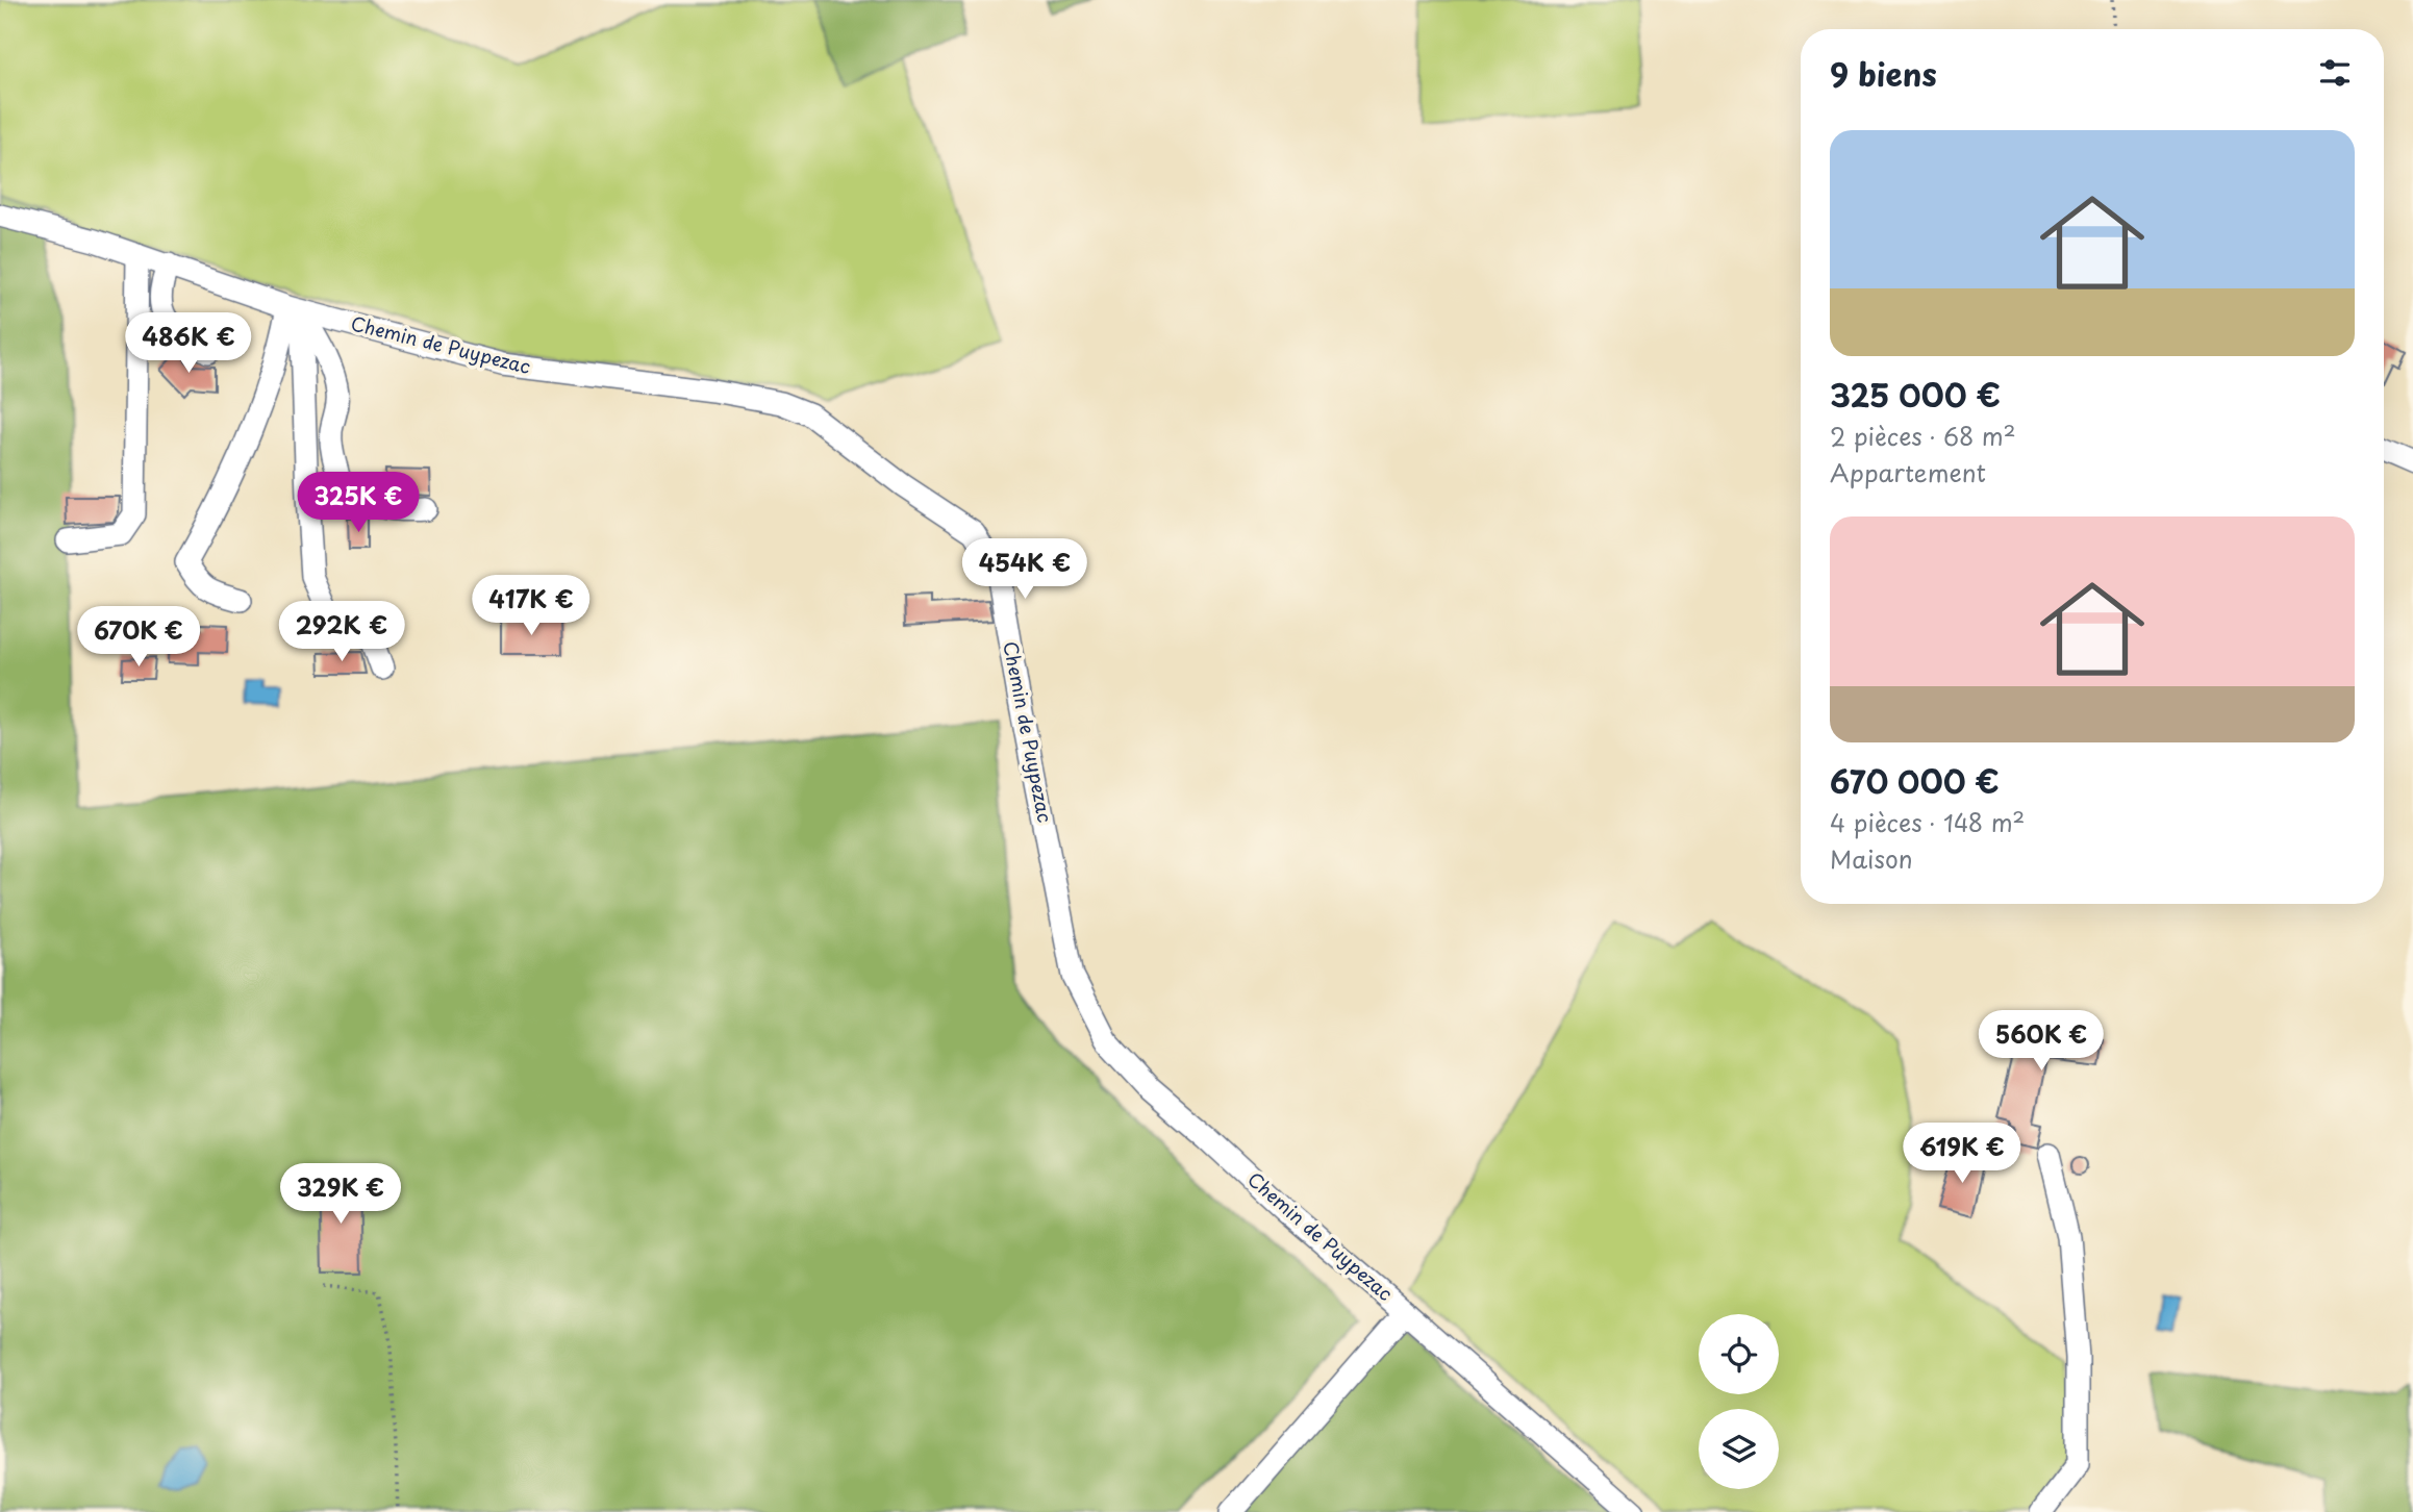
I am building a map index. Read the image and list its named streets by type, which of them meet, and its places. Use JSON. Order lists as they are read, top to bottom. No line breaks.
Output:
{"streets":{"street":["Chemin de Puypezac"]},"page":{"heading":"9 biens","list":[{"name":"325 000 €","note":"2 pièces · 68 m² · Appartement"},{"name":"670 000 €","note":"4 pièces · 148 m² · Maison"}],"price":["486K €","325K €","454K €","417K €","292K €","670K €","560K €","619K €","329K €"]}}
